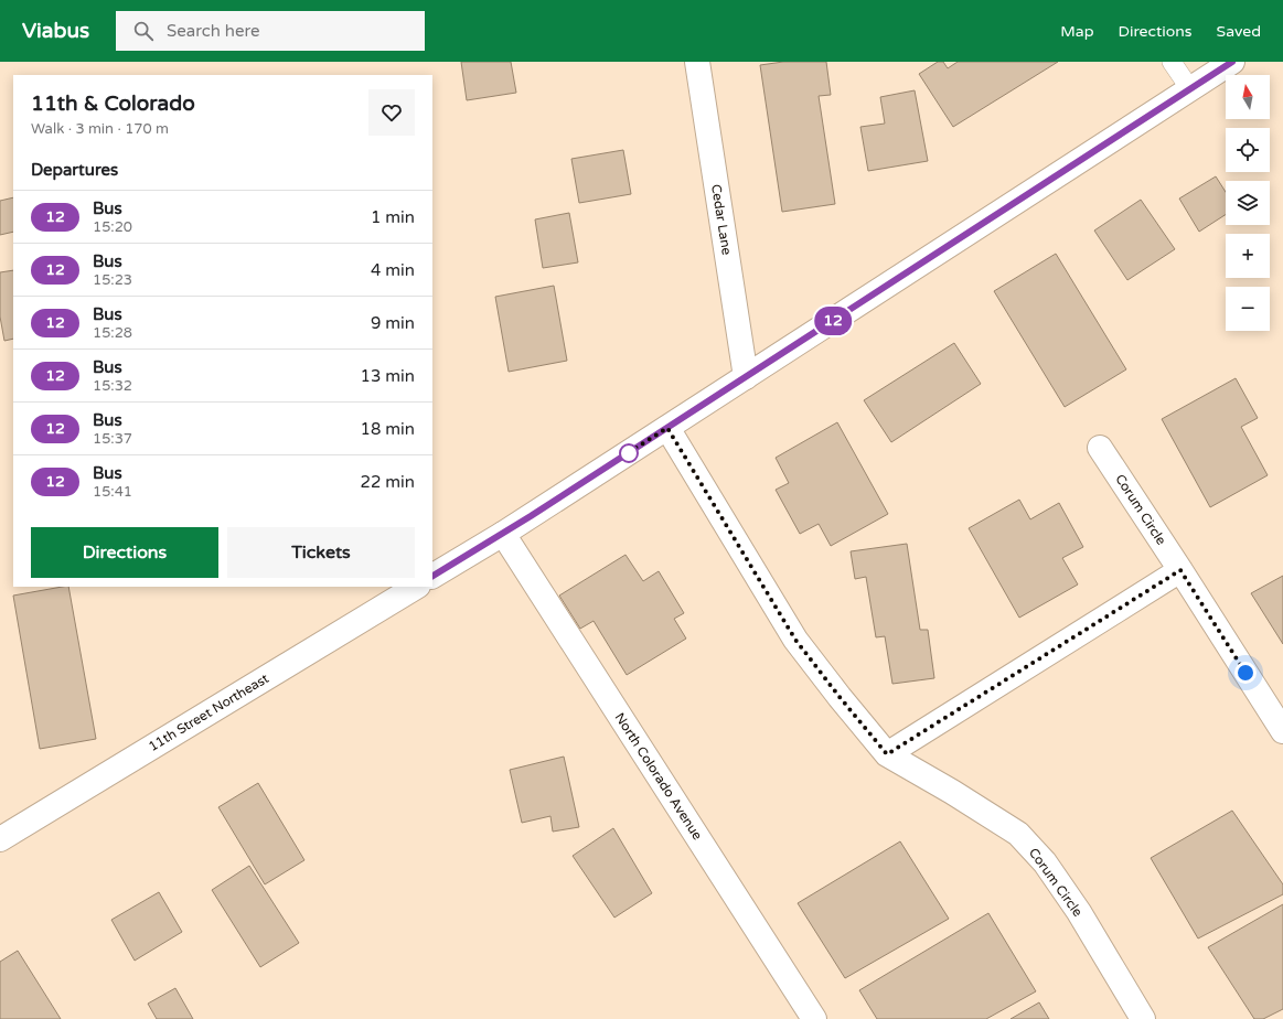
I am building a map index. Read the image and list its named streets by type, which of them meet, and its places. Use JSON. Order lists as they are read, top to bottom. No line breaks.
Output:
{"streets":{"street":["Cedar Lane","Corum Circle","11th Street Northeast","North Colorado Avenue"]},"lines":["bus line 12"],"north":"top","page":{"header":"Viabus","search":"Search here","nav":["Map","Directions","Saved"],"on_map":"12","map_buttons":["+","−"],"heading":[["11th & Colorado","Walk · 3 min · 170 m"],"Departures"],"list":[{"mark":"12","name":"Bus","note":"15:20","value":"1 min"},{"mark":"12","name":"Bus","note":"15:23","value":"4 min"},{"mark":"12","name":"Bus","note":"15:28","value":"9 min"},{"mark":"12","name":"Bus","note":"15:32","value":"13 min"},{"mark":"12","name":"Bus","note":"15:37","value":"18 min"},{"mark":"12","name":"Bus","note":"15:41","value":"22 min"}],"buttons":["Directions","Tickets"]}}
